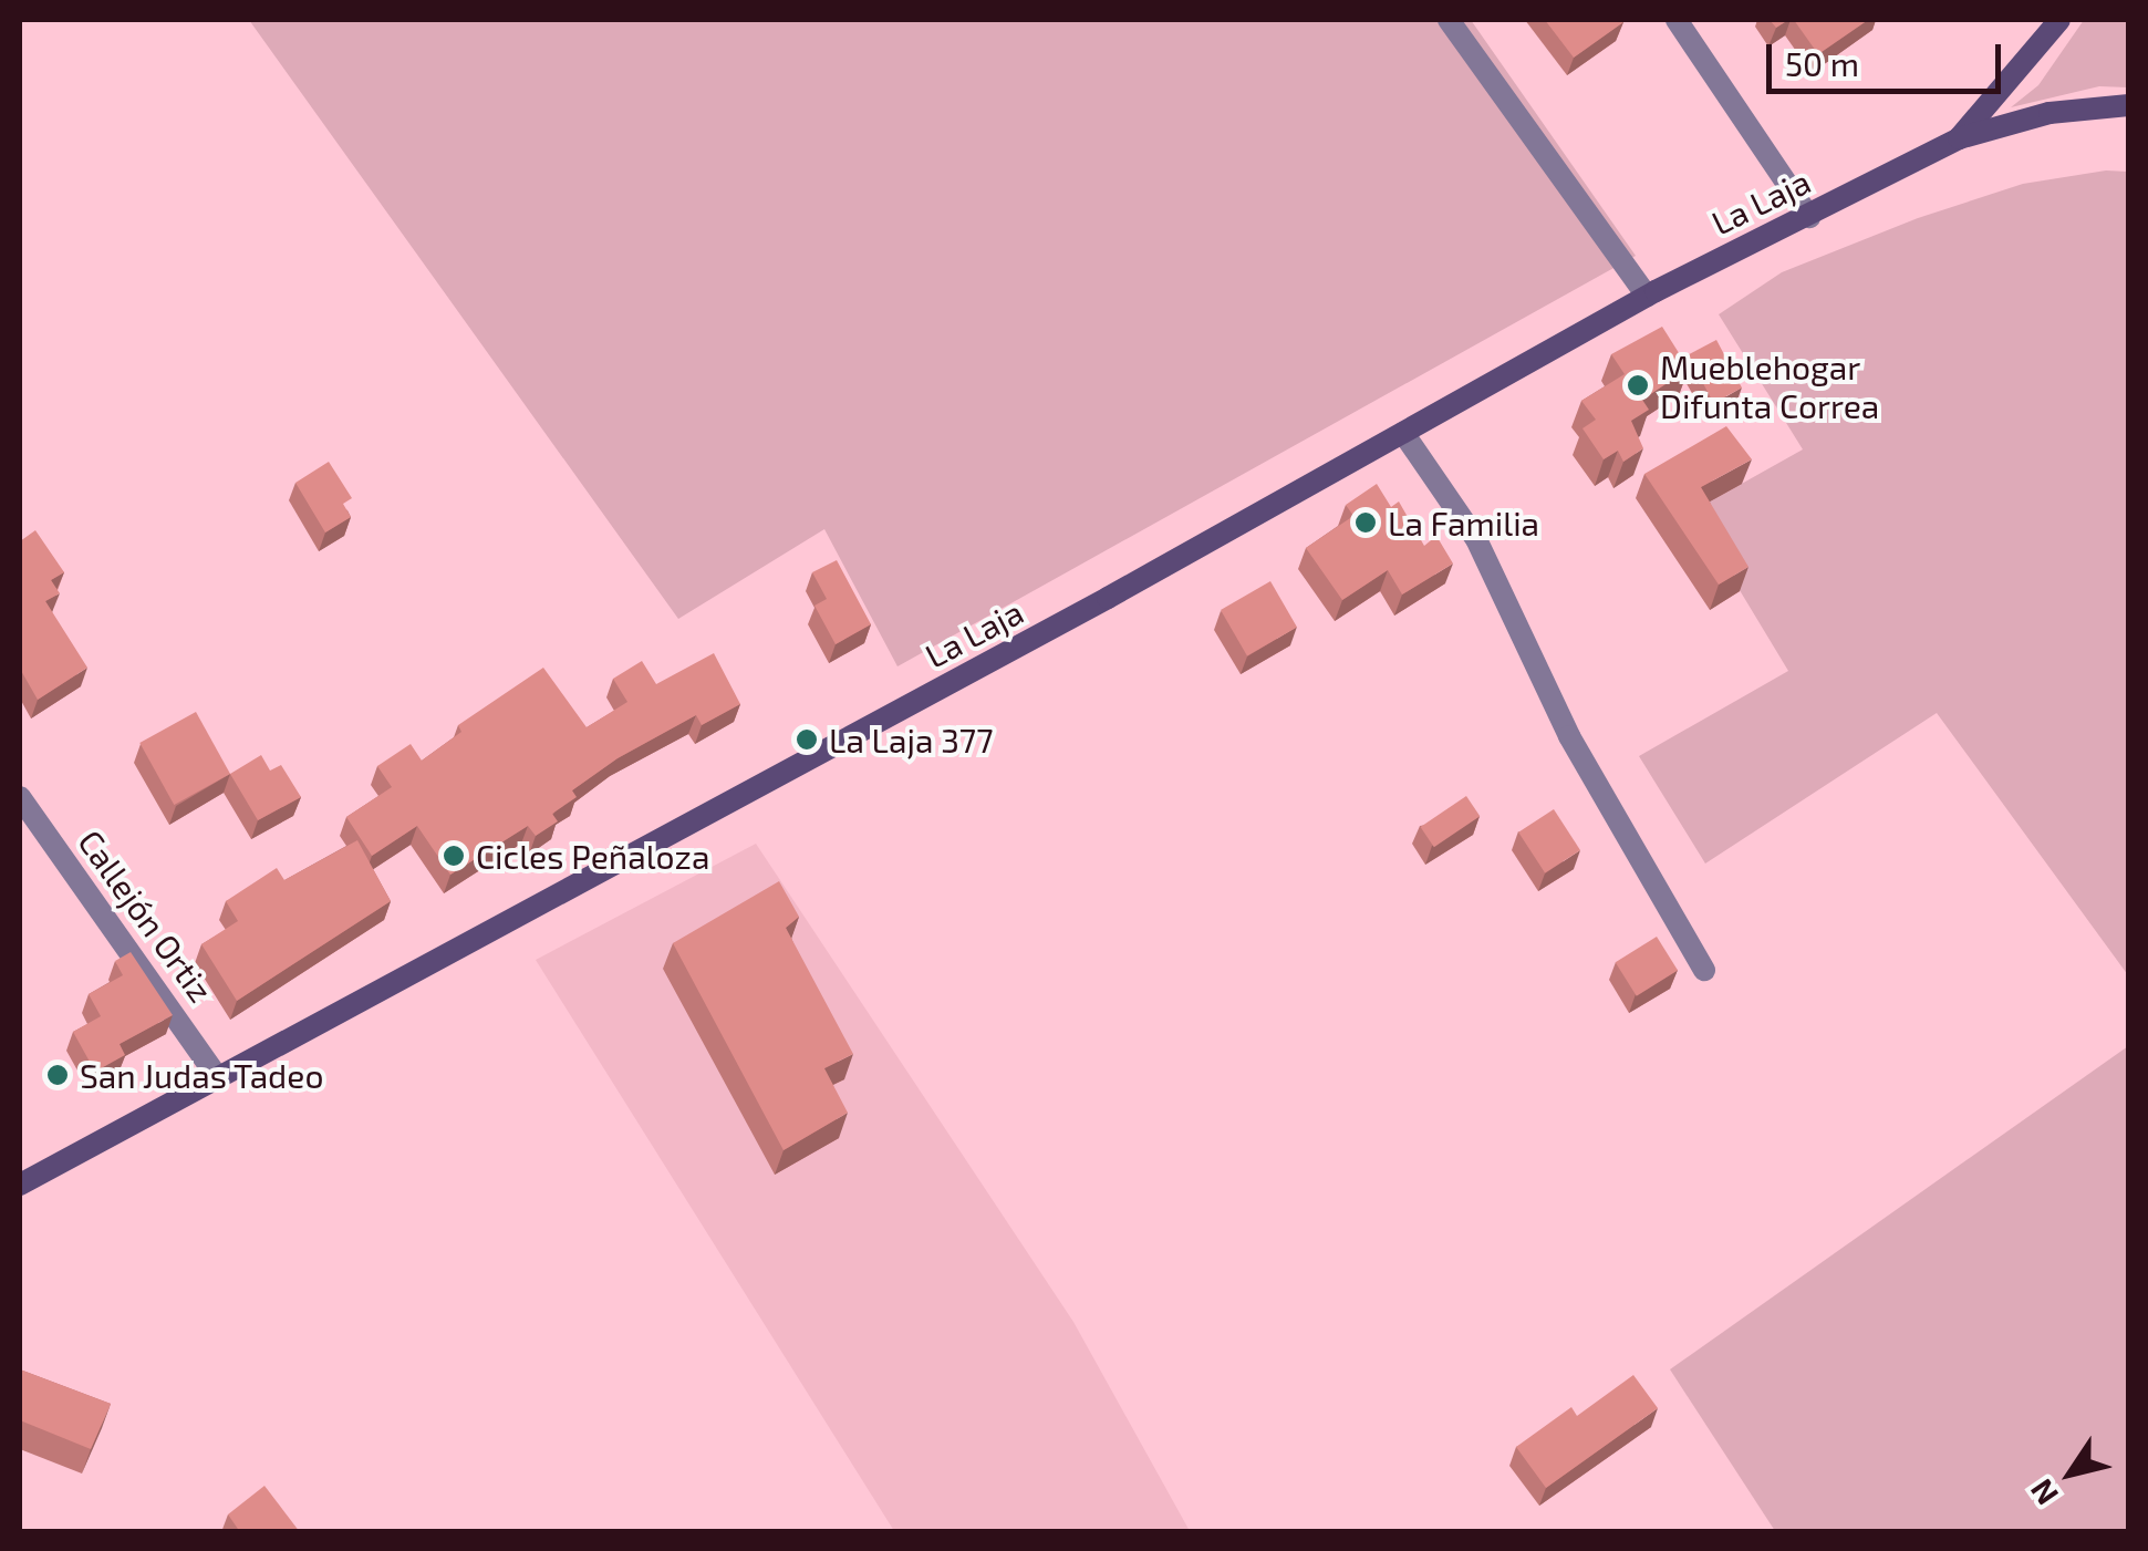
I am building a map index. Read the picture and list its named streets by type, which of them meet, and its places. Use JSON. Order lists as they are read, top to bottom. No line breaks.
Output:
{"streets":{"main road":["La Laja"],"street":["Callejón Ortiz"]},"crossings":[["La Laja","Callejón Ortiz"]],"places":["Mueblehogar Difunta Correa","La Familia","La Laja 377","Cicles Peñaloza","San Judas Tadeo"],"scale_bar":"50 m","north":"bottom left"}
